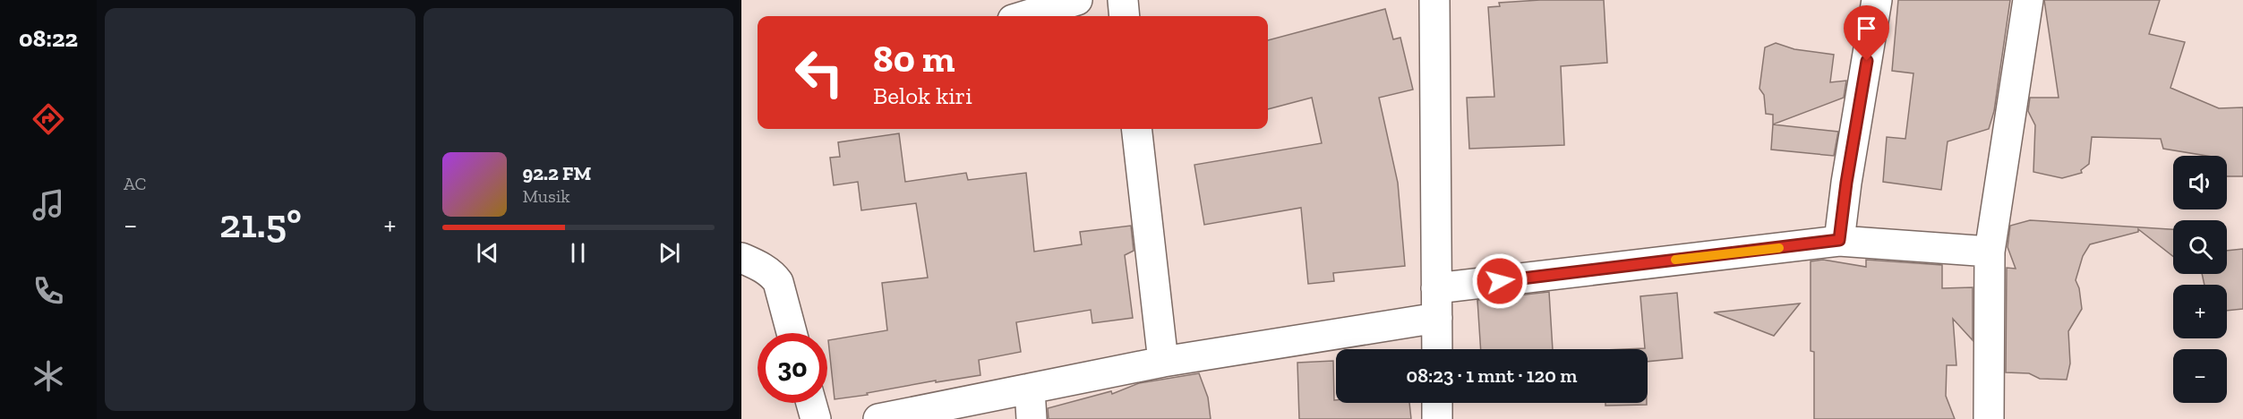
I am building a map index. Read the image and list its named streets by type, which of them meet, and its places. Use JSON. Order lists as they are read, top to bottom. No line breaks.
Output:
{"page":{"tabs":"08:22","tile":"AC","turn":["80 m","Belok kiri"],"song":["92.2 FM","Musik"],"map_buttons":["+","−"],"heat":["−","21.5°","+"],"limit":"30","trip":"08:23 · 1 mnt · 120 m"}}
